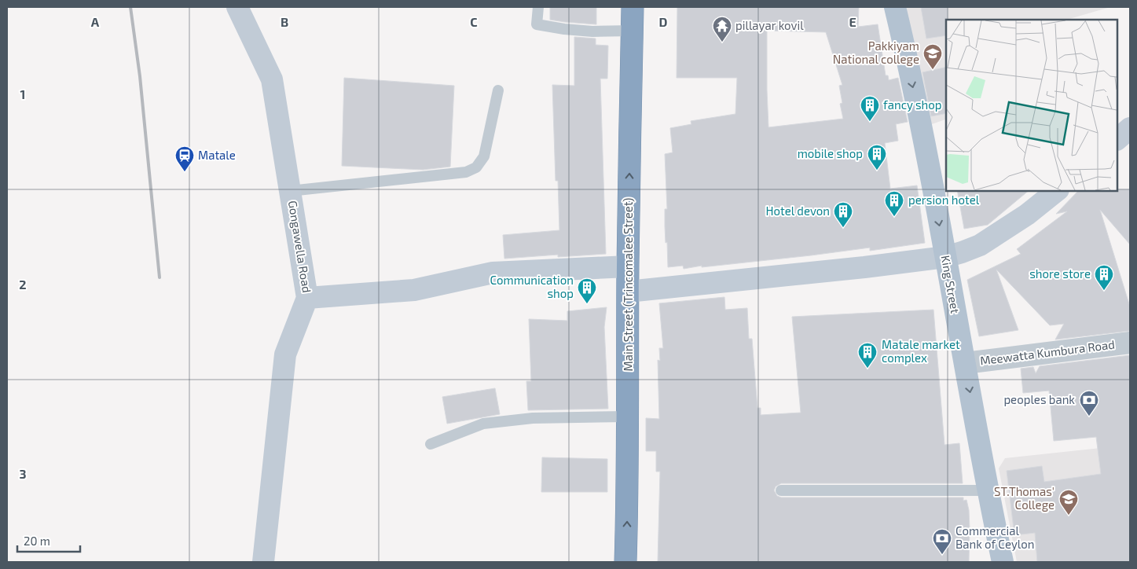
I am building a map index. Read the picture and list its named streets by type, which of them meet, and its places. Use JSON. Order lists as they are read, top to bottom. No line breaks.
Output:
{"streets":{"highway":["Main Street (Trincomalee Street)"],"main road":["King Street"],"street":["Gongawella Road","Meewatta Kumbura Road"]},"crossings":[["King Street","Meewatta Kumbura Road"]],"one_way":["Main Street (Trincomalee Street)","King Street"],"places":{"temple":["pillayar kovil"],"school or university":["Pakkiyam National college","ST.Thomas' College"],"building":["fancy shop","mobile shop","persion hotel","Hotel devon","shore store","Communication shop","Matale market complex"],"station":["Matale"],"bank":["peoples bank","Commercial Bank of Ceylon"]},"scale_bar":"20 m","grid":{"columns":["A","B","C","D","E"],"rows":["1","2","3"]}}
